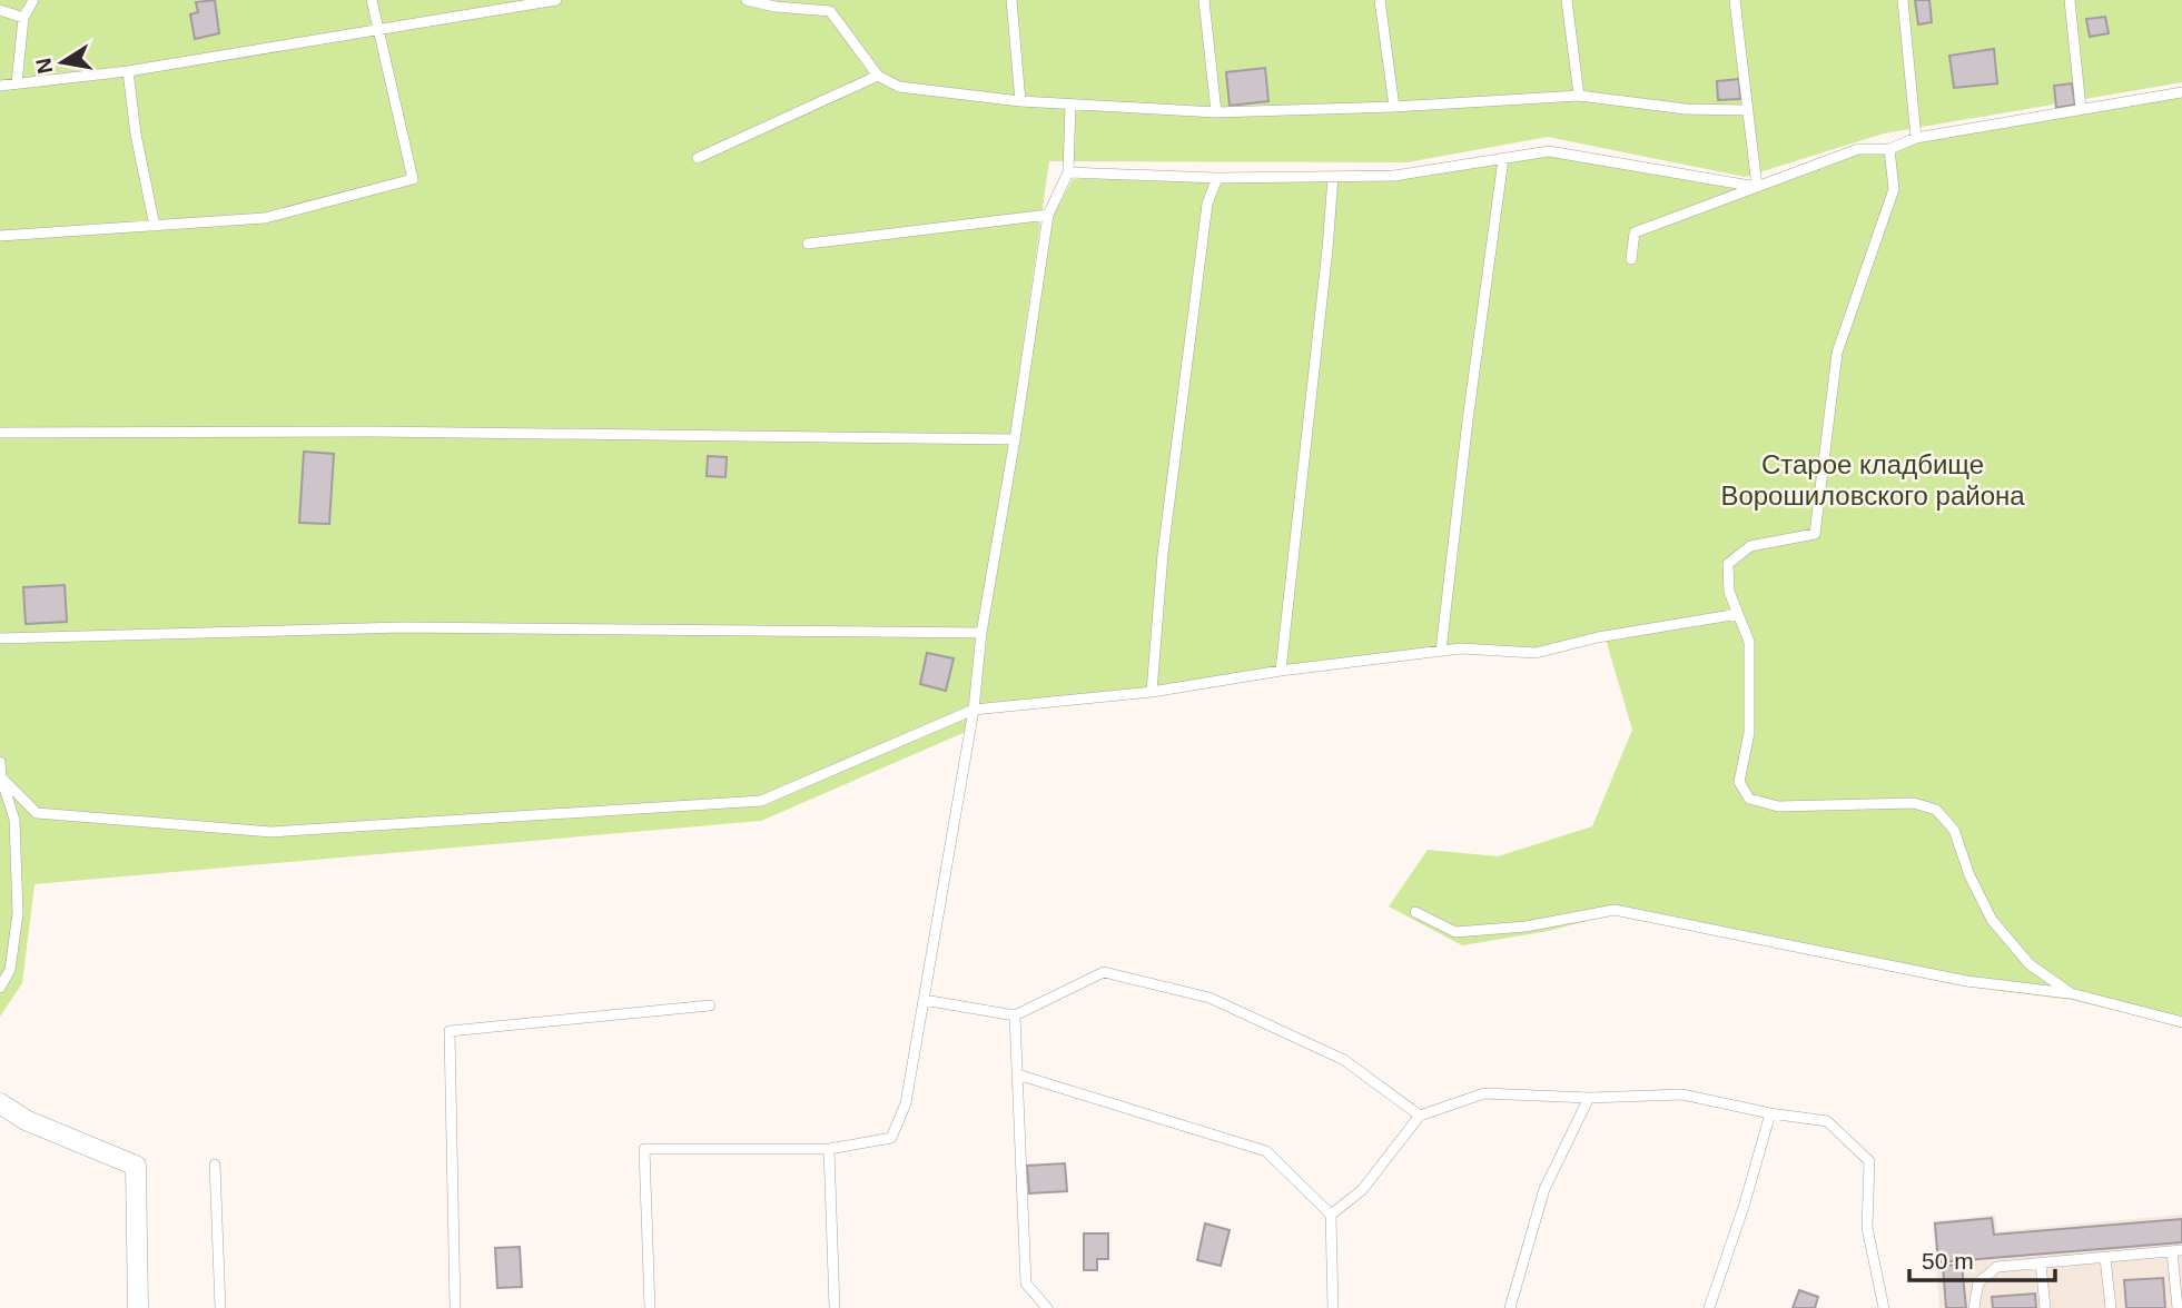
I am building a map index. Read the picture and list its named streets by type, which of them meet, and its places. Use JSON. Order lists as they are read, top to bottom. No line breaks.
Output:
{"parks":["Старое кладбище Ворошиловского района"],"scale_bar":"50 m","north":"left"}
